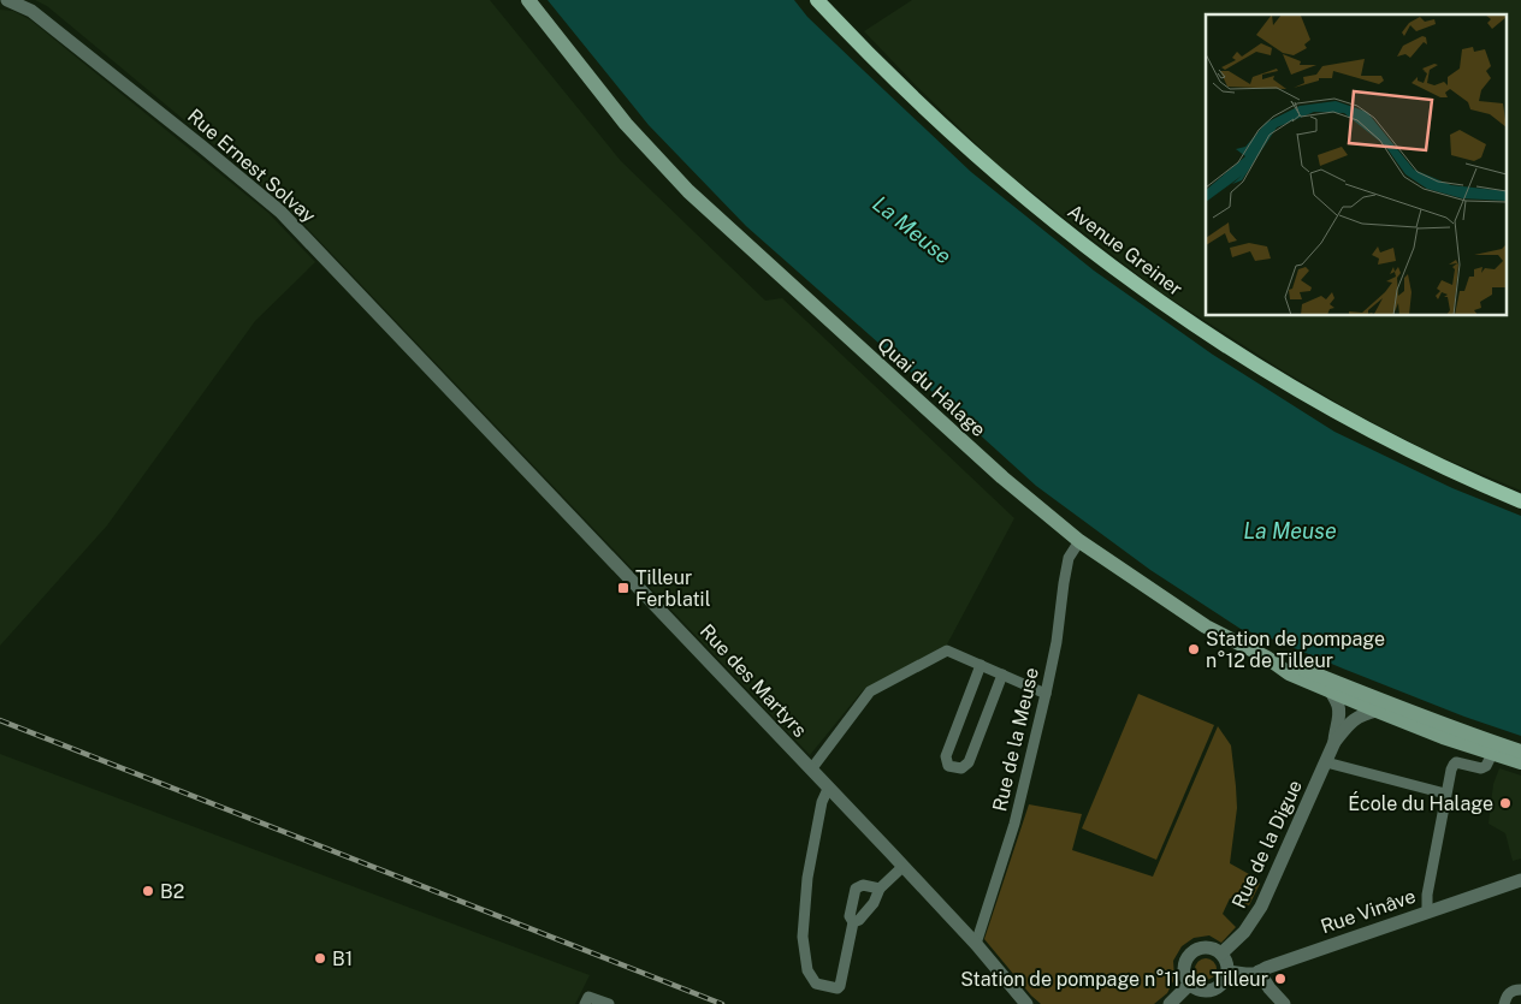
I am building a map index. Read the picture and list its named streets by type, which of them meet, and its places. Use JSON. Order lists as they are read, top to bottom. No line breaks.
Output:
{"streets":{"main road":["Avenue Greiner","Quai du Halage"],"street":["Rue Ernest Solvay","Rue des Martyrs","Rue de la Meuse","Rue de la Digue","Rue Vinâve"]},"crossings":[["Rue Ernest Solvay","Rue des Martyrs"],["Quai du Halage","Rue de la Meuse"],["Quai du Halage","Rue de la Digue"],["Rue des Martyrs","Rue de la Meuse"],["Rue de la Digue","Rue Vinâve"]],"water":["La Meuse"],"places":{"transit":["Tilleur Ferblatil"],"other":["Station de pompage n°12 de Tilleur","École du Halage","B2","B1","Station de pompage n°11 de Tilleur"]}}
